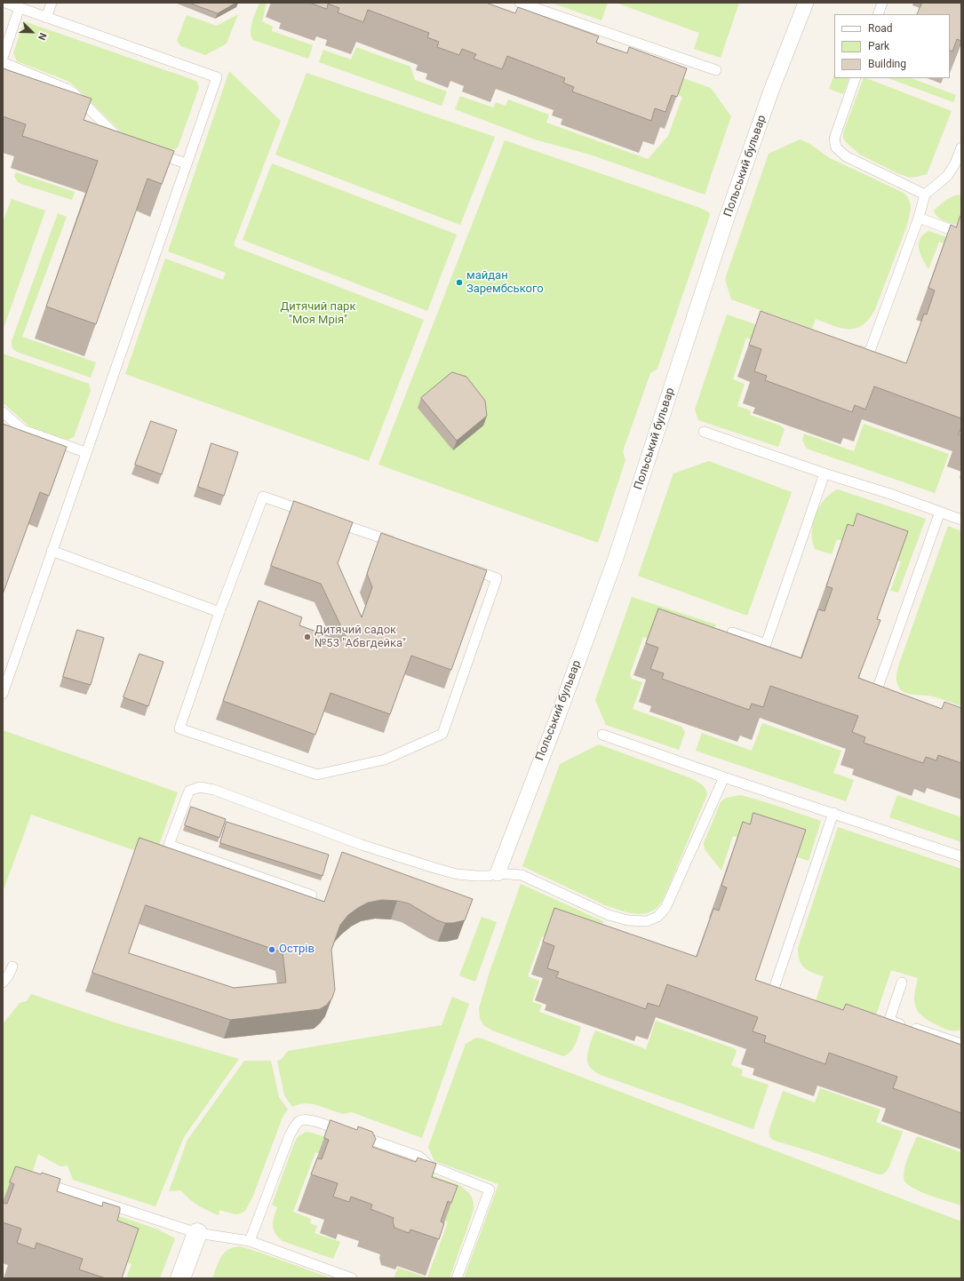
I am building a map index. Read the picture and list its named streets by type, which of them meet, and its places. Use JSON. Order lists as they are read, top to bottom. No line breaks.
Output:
{"streets":{"street":["Польський бульвар"]},"parks":["Дитячий парк \"Моя Мрія\""],"places":["майдан Зарембського","Дитячий садок №53 \"Абвгдейка\"","Острів"],"legend":["Road","Park","Building"],"north":"bottom right"}
